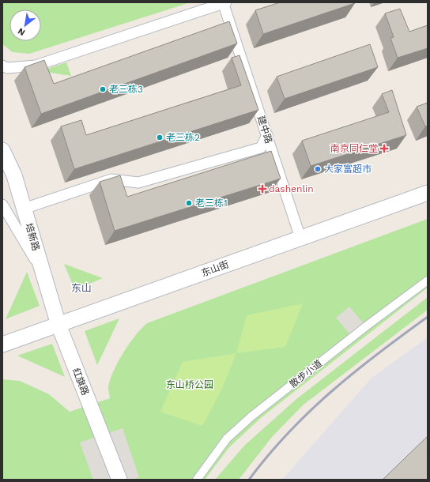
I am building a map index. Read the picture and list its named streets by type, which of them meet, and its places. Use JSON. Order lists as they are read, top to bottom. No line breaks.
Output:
{"streets":{"main road":["培新路","东山街","红旗路"],"street":["建中路","散步小道"]},"crossings":[["建中路","东山街"],["培新路","东山街"],["培新路","红旗路"],["东山街","红旗路"]],"districts":["东山"],"parks":["东山桥公园"],"places":{"other":["老三栋3","老三栋2","大家富超市","老三栋1"],"health":["南京同仁堂","dashenlin"]},"north":"bottom left"}
